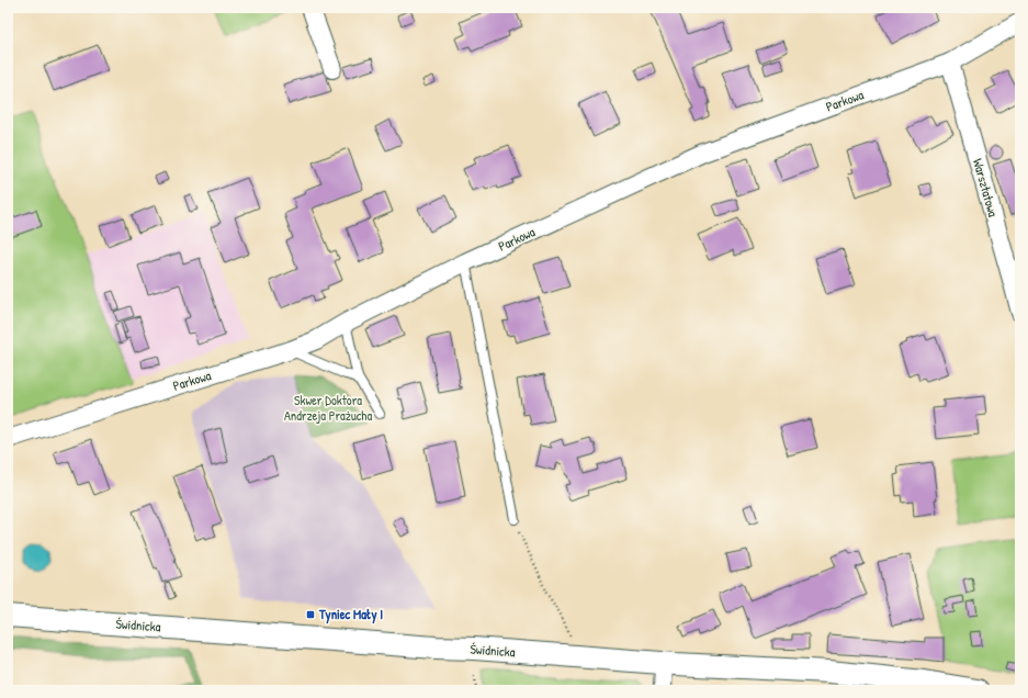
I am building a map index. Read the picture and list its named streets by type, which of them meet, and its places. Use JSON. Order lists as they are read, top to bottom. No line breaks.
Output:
{"streets":{"street":["Parkowa","Warsztatowa","Świdnicka"]},"crossings":[["Parkowa","Warsztatowa"]],"parks":["Skwer Doktora Andrzeja Prażucha"],"places":{"transit":["Tyniec Mały I"]}}
